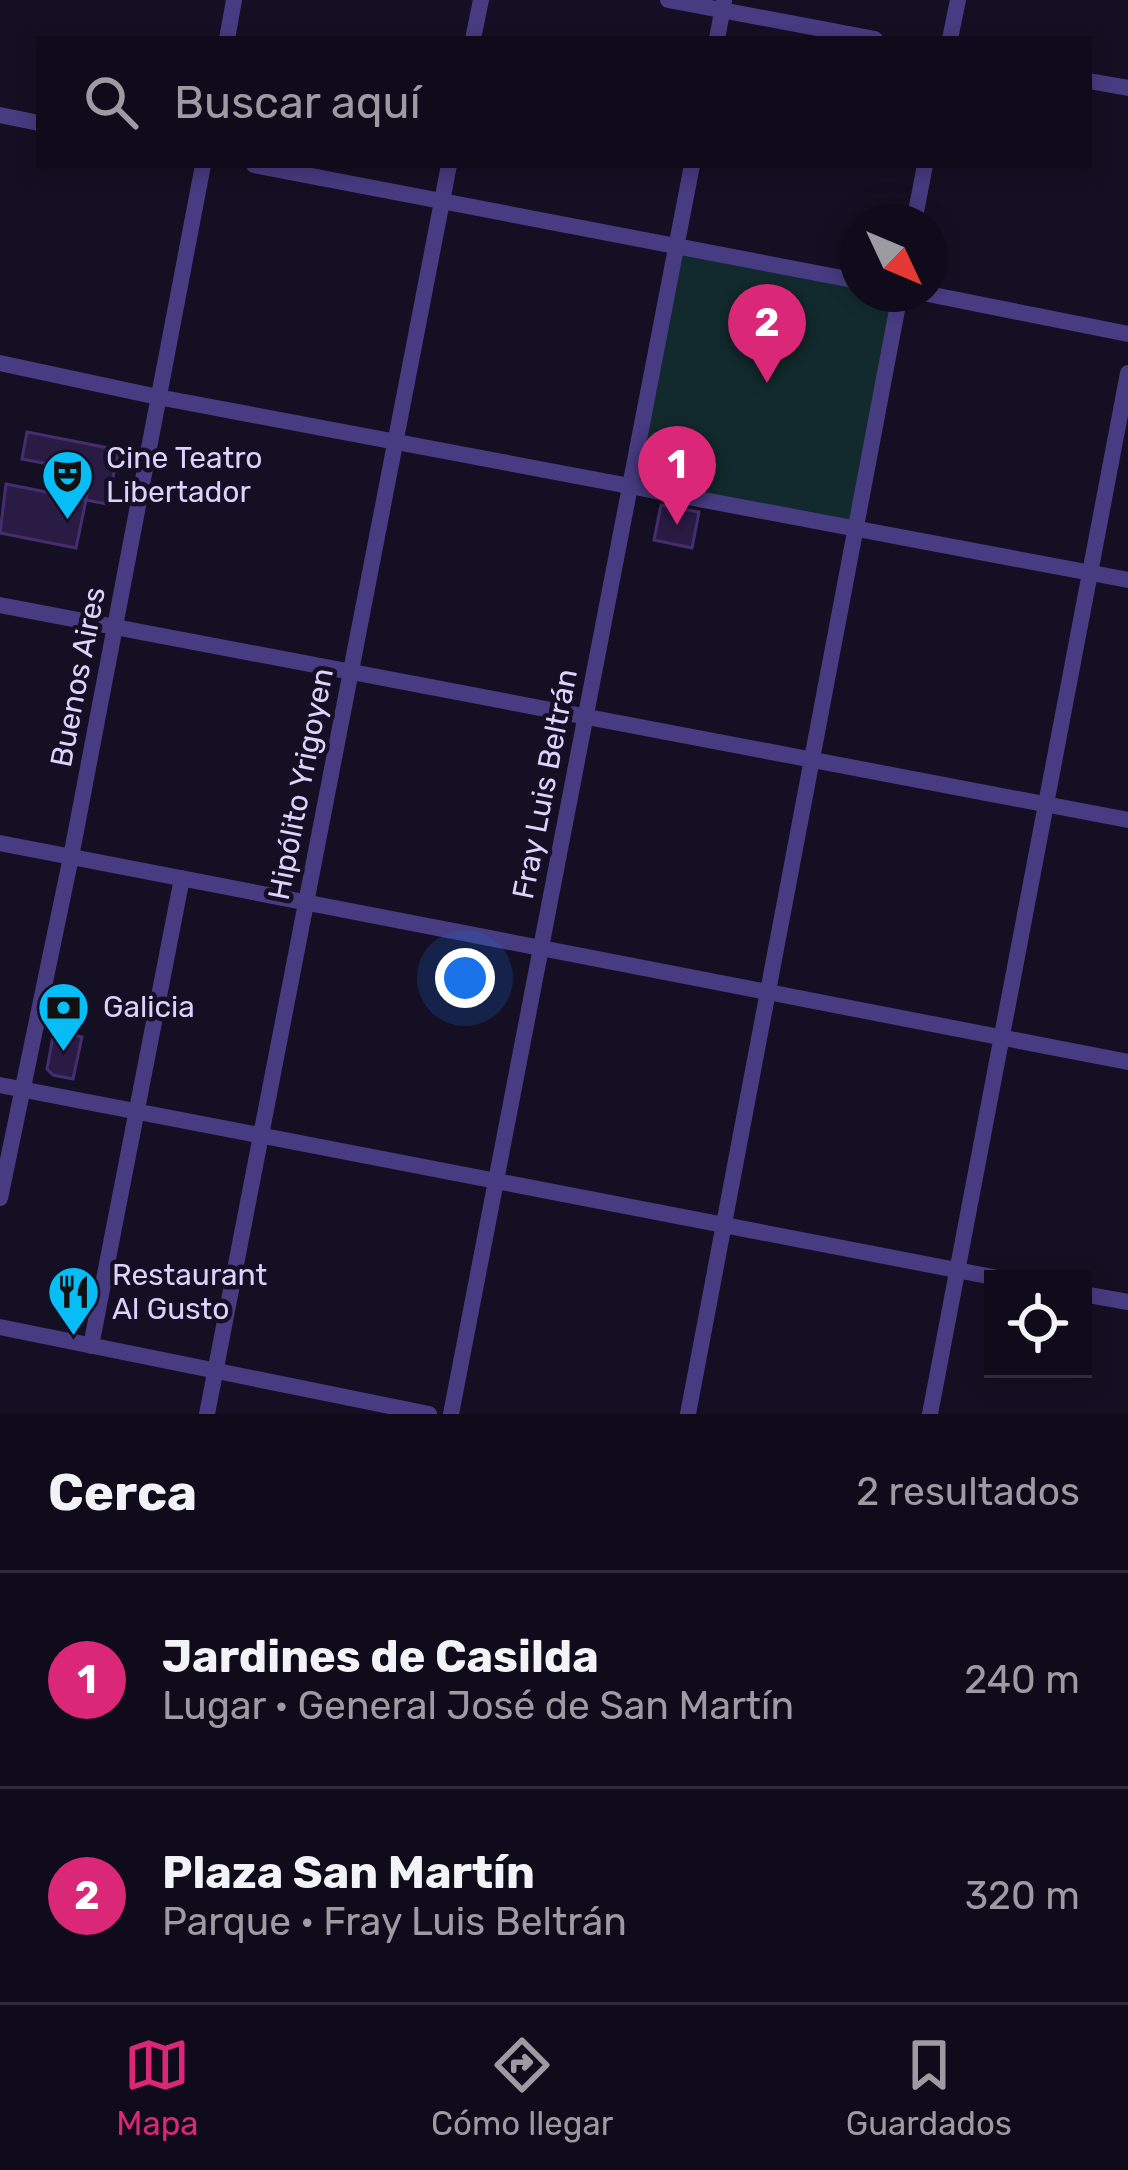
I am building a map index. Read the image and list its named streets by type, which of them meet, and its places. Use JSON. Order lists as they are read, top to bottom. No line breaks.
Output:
{"streets":{"street":["Buenos Aires","Hipólito Yrigoyen","Fray Luis Beltrán"]},"places":{"theatre":["Cine Teatro Libertador"],"bank":["Galicia"],"restaurant":["Restaurant Al Gusto"]},"north":"bottom right","page":{"search":"Buscar aquí","pins":["2","1"],"heading":["Cerca","2 resultados"],"list":[{"mark":"1","name":"Jardines de Casilda","note":"Lugar · General José de San Martín","value":"240 m"},{"mark":"2","name":"Plaza San Martín","note":"Parque · Fray Luis Beltrán","value":"320 m"}],"nav":["Mapa","Cómo llegar","Guardados"]}}
